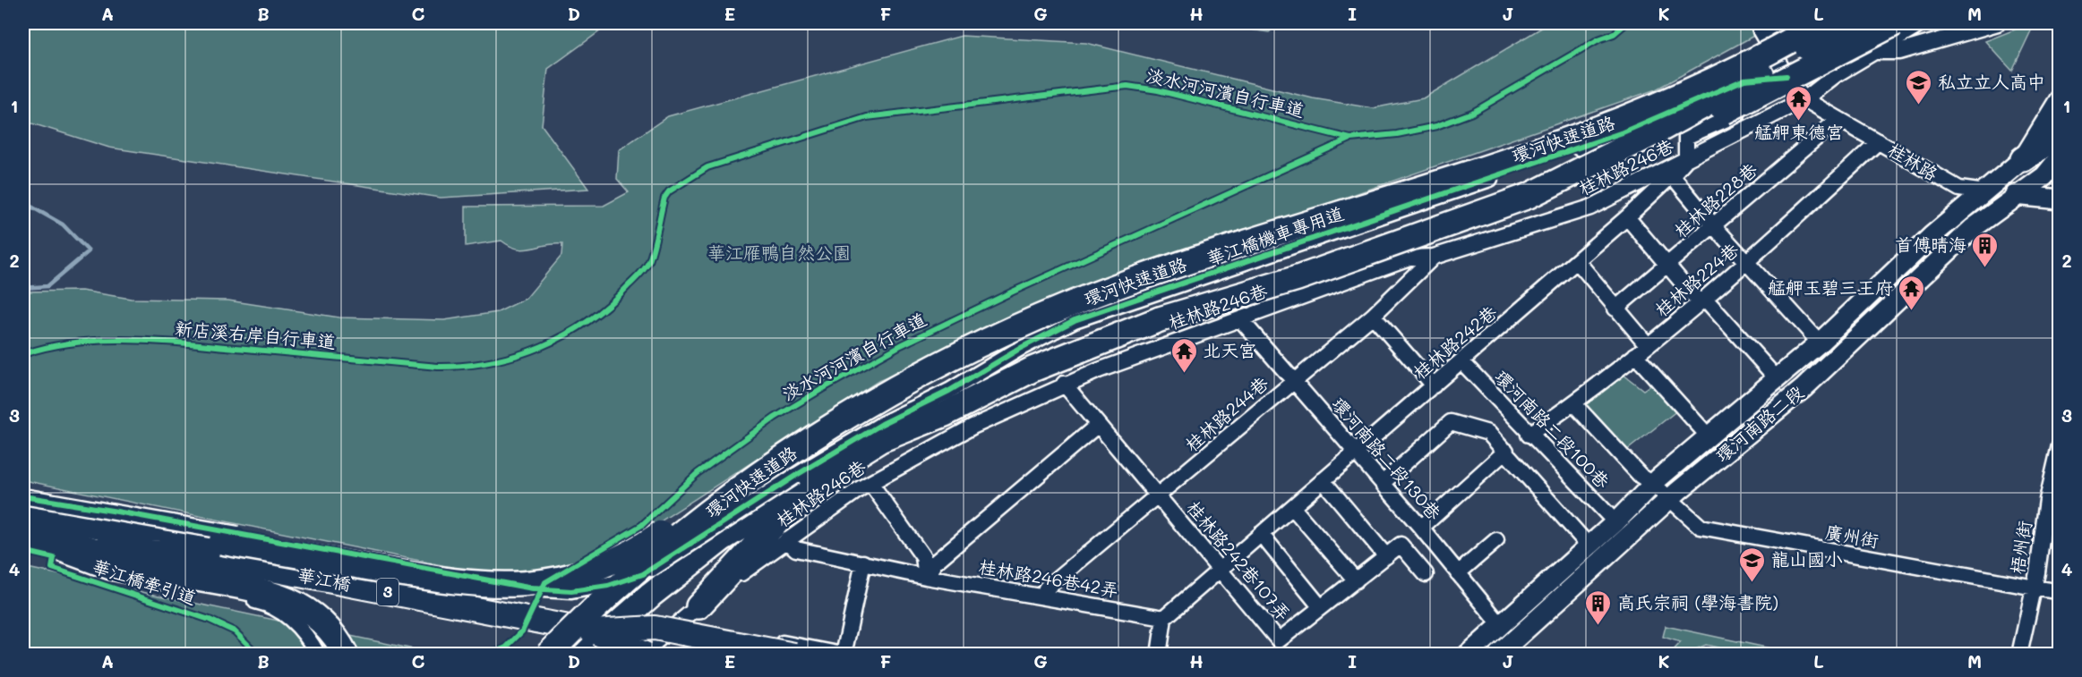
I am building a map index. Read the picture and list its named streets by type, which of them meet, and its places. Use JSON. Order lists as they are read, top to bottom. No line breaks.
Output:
{"streets":{"highway":["環河快速道路"],"main road":["華江橋","3"],"street":["桂林路","桂林路246巷","桂林路228巷","華江橋機車專用道","桂林路224巷","桂林路242巷","桂林路244巷","環河南路二段","環河南路二段100巷","環河南路二段130巷","廣州街","梧州街","桂林路242巷107弄","桂林路246巷42弄"],"cycle path":["淡水河河濱自行車道","華江橋牽引道"]},"crossings":[["桂林路","桂林路246巷"],["桂林路","桂林路228巷"],["桂林路","華江橋機車專用道"],["桂林路","桂林路224巷"],["桂林路","環河南路二段"],["桂林路246巷","桂林路242巷"],["桂林路246巷","桂林路244巷"],["桂林路246巷","環河南路二段130巷"],["桂林路246巷","桂林路242巷107弄"],["桂林路246巷","桂林路246巷42弄"],["桂林路224巷","環河南路二段100巷"],["桂林路224巷","廣州街"],["桂林路242巷","環河南路二段100巷"],["桂林路242巷","環河南路二段130巷"],["桂林路242巷","桂林路242巷107弄"],["桂林路242巷","桂林路246巷42弄"],["桂林路244巷","環河南路二段130巷"],["桂林路244巷","桂林路242巷107弄"],["桂林路244巷","桂林路246巷42弄"],["環河南路二段","環河南路二段100巷"],["環河南路二段","環河南路二段130巷"],["環河南路二段","廣州街"],["廣州街","梧州街"],["桂林路242巷107弄","桂林路246巷42弄"],["華江橋","3"]],"parks":["華江雁鴨自然公園"],"places":{"school or university":["私立立人高中","龍山國小"],"temple":["艋舺東德宮","艋舺玉碧三王府","北天宮"],"building":["首傅晴海","高氏宗祠 (學海書院)"]},"grid":{"columns":["A","B","C","D","E","F","G","H","I","J","K","L","M"],"rows":["1","2","3","4"]}}
